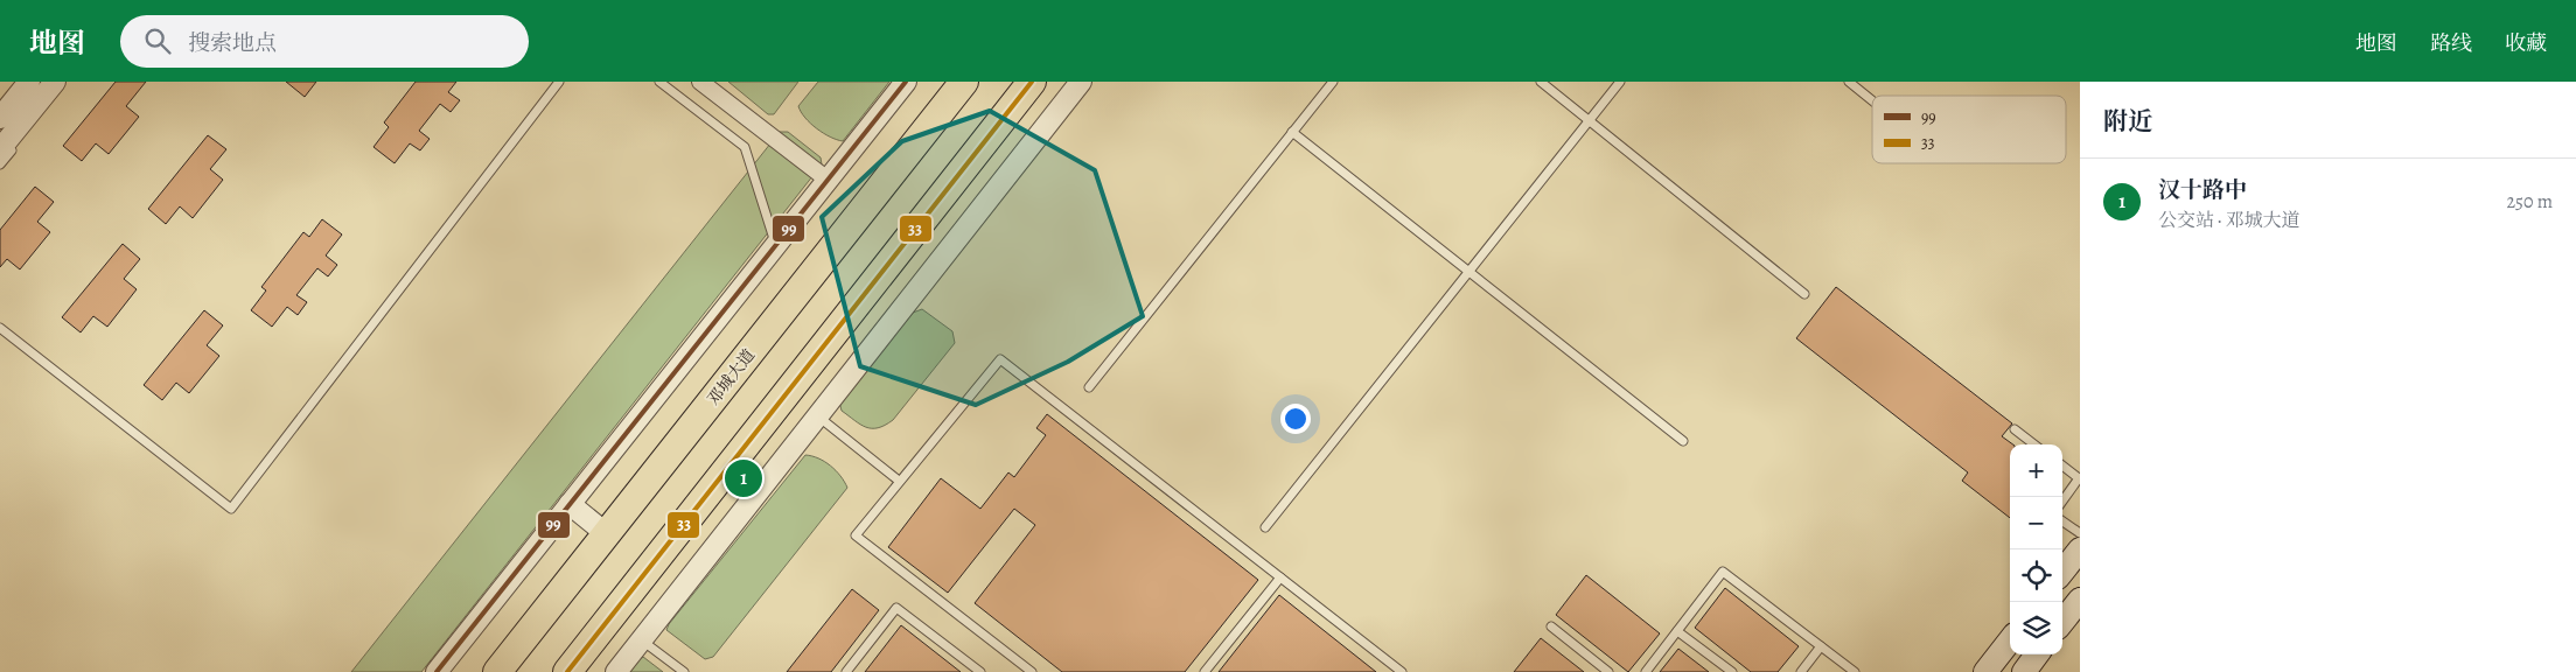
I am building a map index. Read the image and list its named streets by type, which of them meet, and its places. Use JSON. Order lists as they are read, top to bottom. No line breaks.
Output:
{"streets":{"highway":["邓城大道"]},"lines":["transit line 99","transit line 33"],"legend":["99","33"],"page":{"header":"地图","search":"搜索地点","nav":["地图","路线","收藏"],"heading":"附近","list":[{"mark":"1","name":"汉十路中","note":"公交站 · 邓城大道","value":"250 m"}],"map_buttons":["+","−"],"pins":"1"}}
